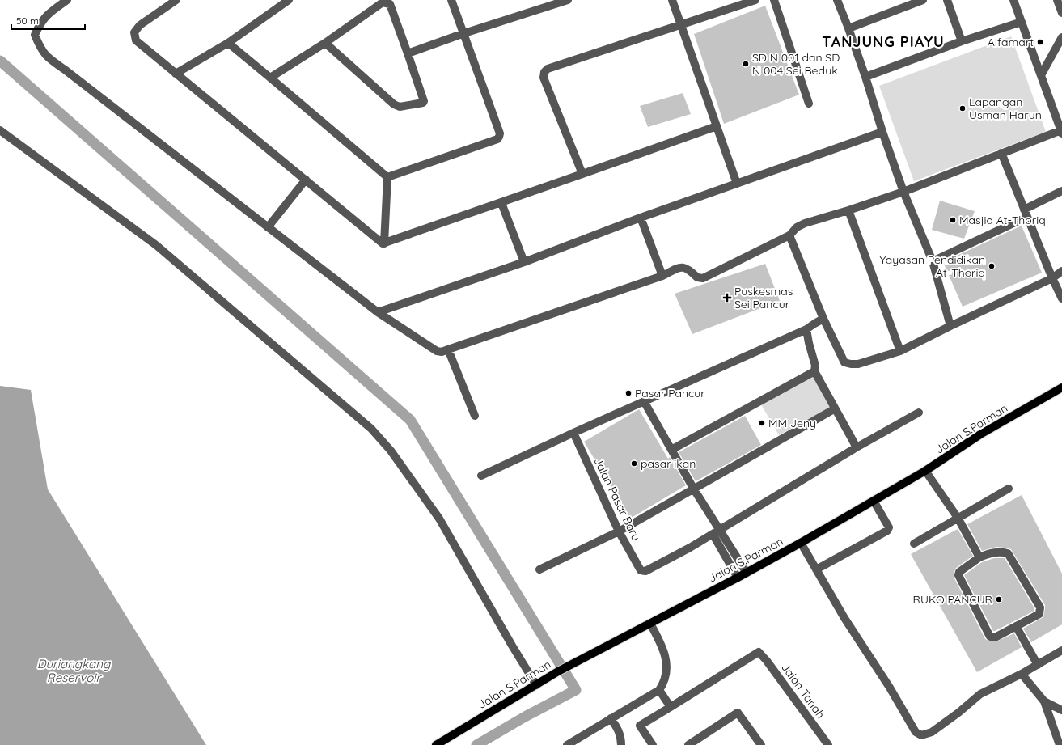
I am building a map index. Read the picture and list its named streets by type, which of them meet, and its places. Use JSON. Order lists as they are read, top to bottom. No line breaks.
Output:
{"streets":{"main road":["Jalan S.Parman"],"street":["Jalan Pasar Baru","Jalan Tanah"]},"districts":["TANJUNG PIAYU"],"water":["Duriangkang Reservoir"],"places":{"other":["Alfamart","SD N 001 dan SD N 004 Sei Beduk","Lapangan Usman Harun","Masjid At-Thoriq","Yayasan Pendidikan At-Thoriq","Pasar Pancur","MM Jeny","pasar ikan","RUKO PANCUR"],"health":["Puskesmas Sei Pancur"]},"scale_bar":"50 m"}
